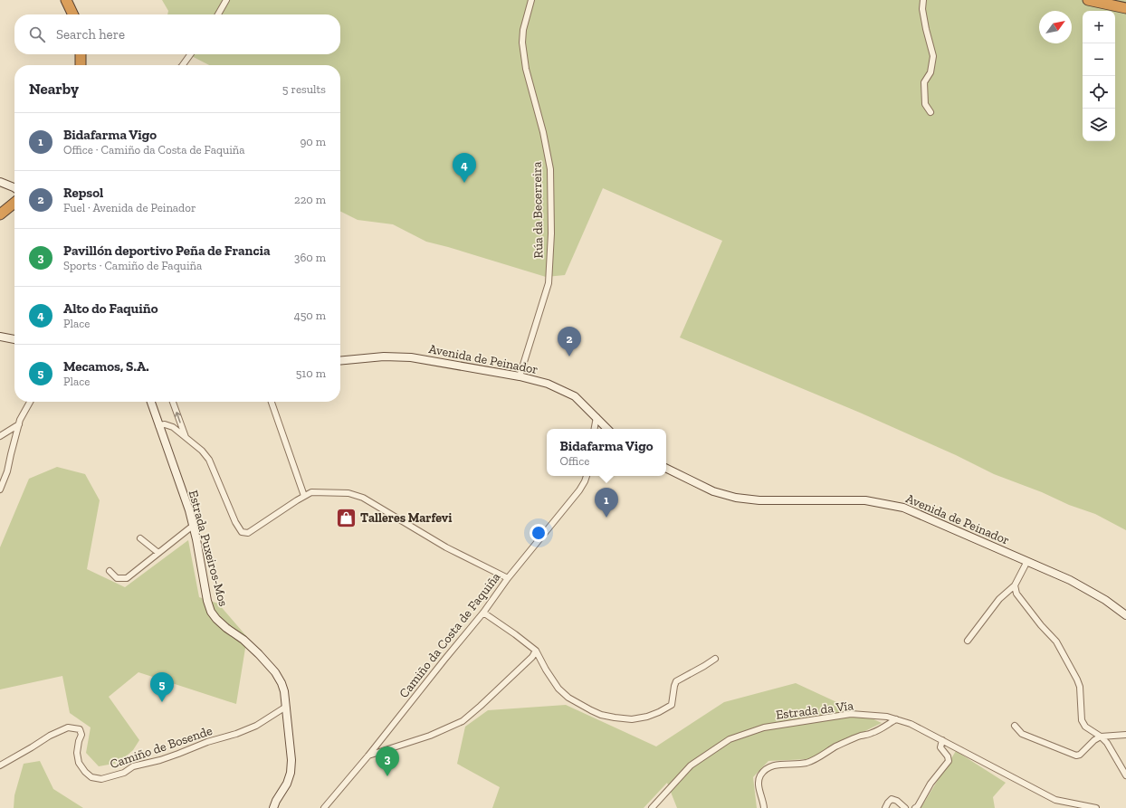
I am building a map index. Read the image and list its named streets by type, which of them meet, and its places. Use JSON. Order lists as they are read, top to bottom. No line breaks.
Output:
{"streets":{"street":["Rúa da Becerreira","Avenida de Peinador","Estrada Puxeiros-Mos","Camiño da Costa de Faquiña","Estrada da Vía","Camiño de Bosende"]},"crossings":[["Rúa da Becerreira","Avenida de Peinador"],["Estrada Puxeiros-Mos","Camiño de Bosende"]],"places":{"shop":["Talleres Marfevi"]},"north":"top right","page":{"map_buttons":["+","−"],"search":"Search here","heading":["Nearby","5 results"],"list":[{"mark":"1","name":"Bidafarma Vigo","note":"Office · Camiño da Costa de Faquiña","value":"90 m"},{"mark":"2","name":"Repsol","note":"Fuel · Avenida de Peinador","value":"220 m"},{"mark":"3","name":"Pavillón deportivo Peña de Francia","note":"Sports · Camiño de Faquiña","value":"360 m"},{"mark":"4","name":"Alto do Faquiño","note":"Place","value":"450 m"},{"mark":"5","name":"Mecamos, S.A.","note":"Place","value":"510 m"}],"pins":["4","2","1","5","3"],"popup":["Bidafarma Vigo","Office"]}}
